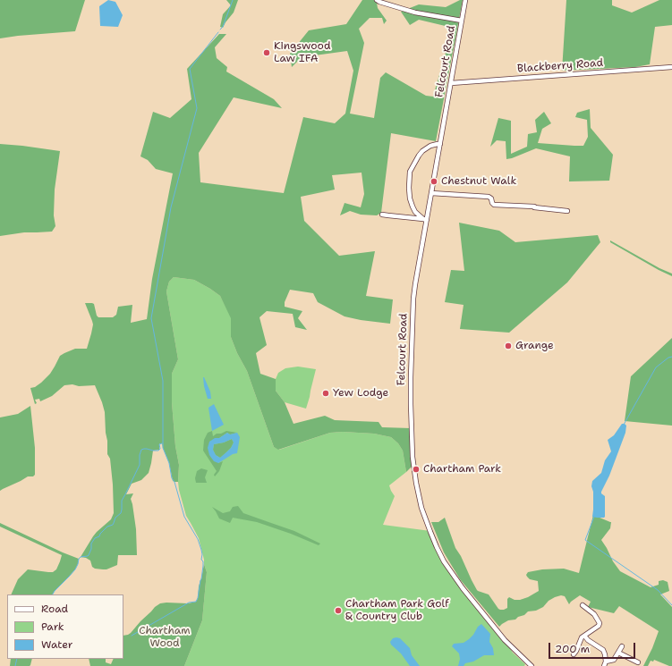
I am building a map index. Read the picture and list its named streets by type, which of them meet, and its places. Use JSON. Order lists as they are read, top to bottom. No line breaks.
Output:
{"streets":{"street":["Felcourt Road","Blackberry Road"]},"crossings":[["Felcourt Road","Blackberry Road"]],"parks":["Chartham Wood"],"places":["Kingswood Law IFA","Chestnut Walk","Grange","Yew Lodge","Chartham Park","Chartham Park Golf & Country Club"],"legend":["Road","Park","Water"],"scale_bar":"200 m"}
